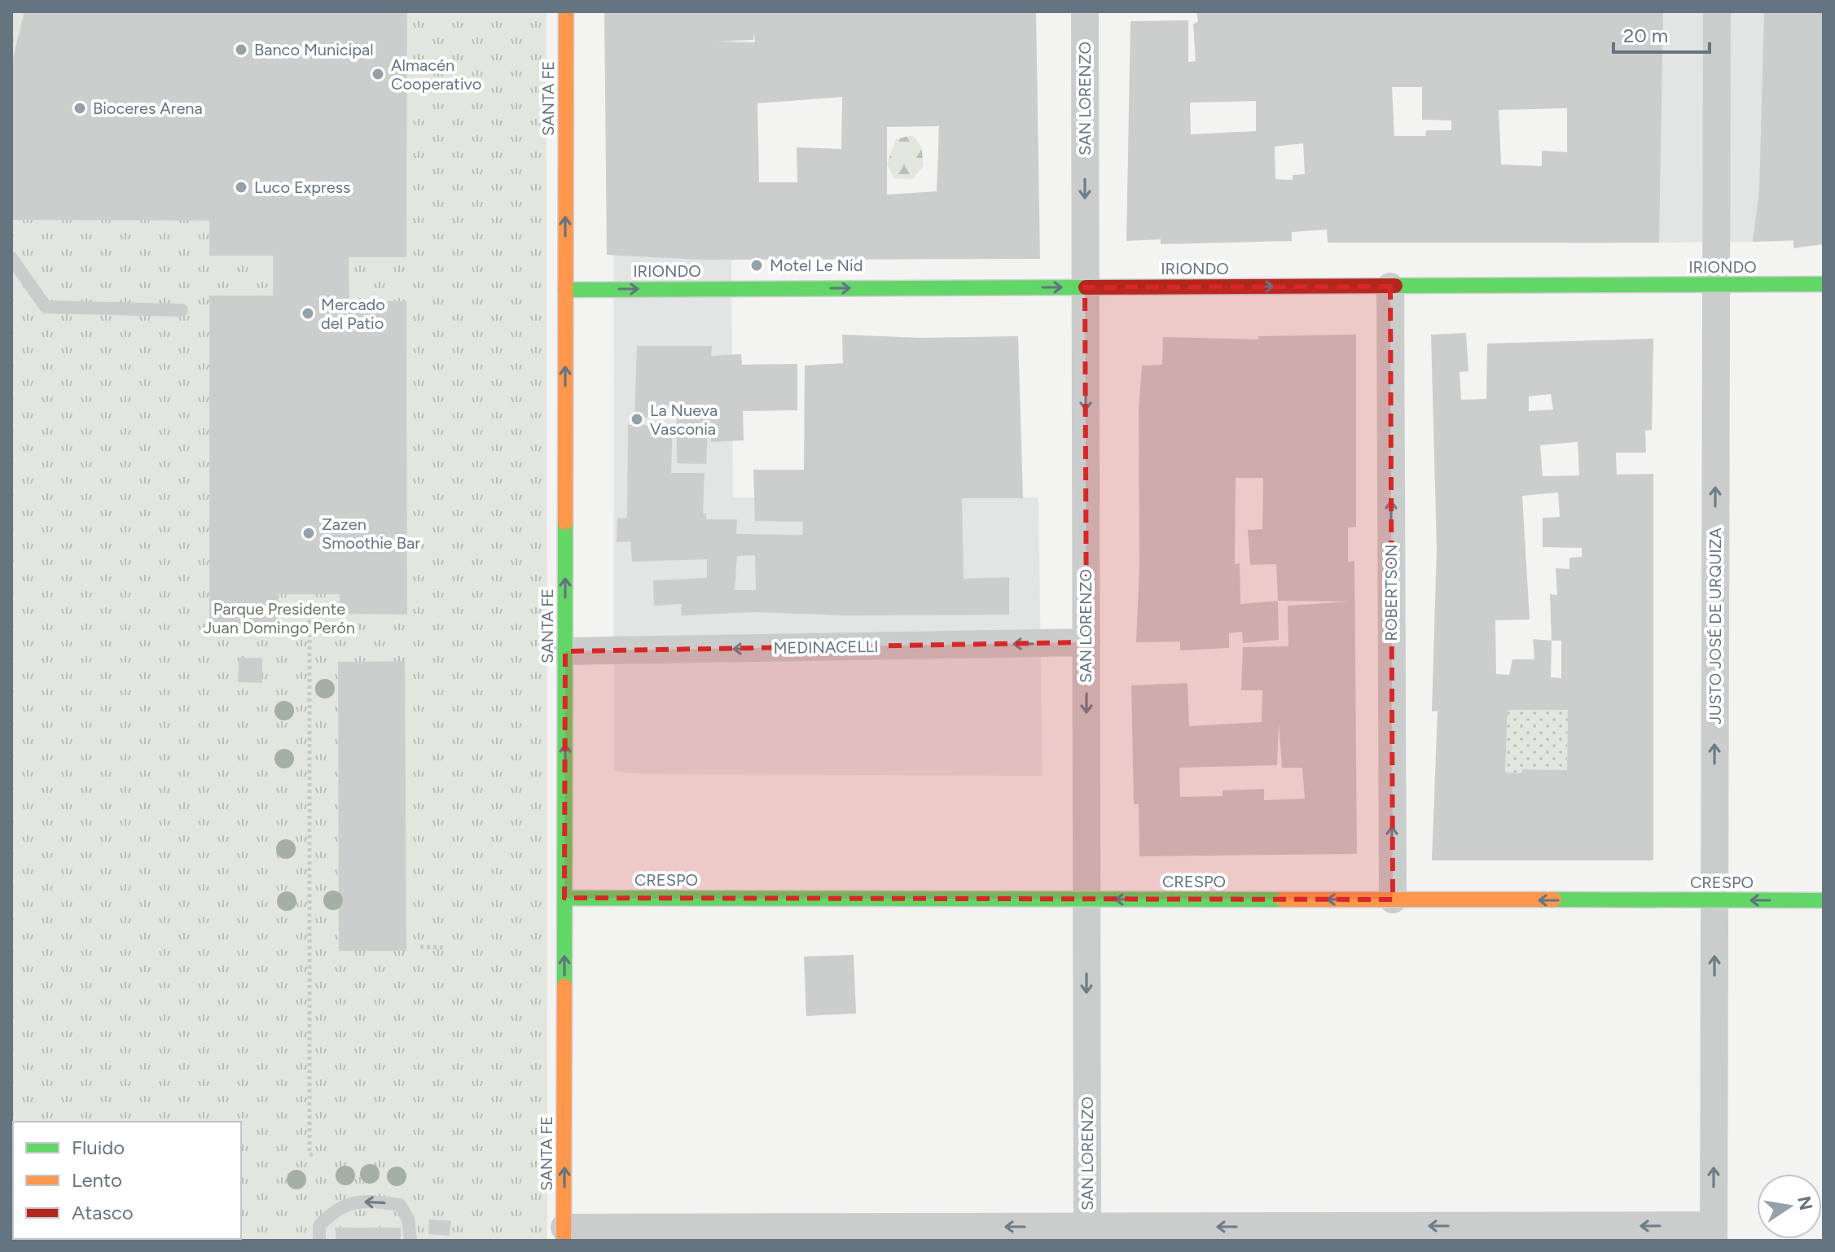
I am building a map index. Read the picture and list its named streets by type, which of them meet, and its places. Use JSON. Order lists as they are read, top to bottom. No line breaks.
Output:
{"streets":{"street":["SANTA FE","SAN LORENZO","IRIONDO","ROBERTSON","JUSTO JOSÉ DE URQUIZA","MEDINACELLI","CRESPO"]},"crossings":[["SANTA FE","IRIONDO"],["SANTA FE","MEDINACELLI"],["SANTA FE","CRESPO"],["SAN LORENZO","IRIONDO"],["SAN LORENZO","MEDINACELLI"],["SAN LORENZO","CRESPO"],["IRIONDO","ROBERTSON"],["IRIONDO","JUSTO JOSÉ DE URQUIZA"],["ROBERTSON","CRESPO"],["JUSTO JOSÉ DE URQUIZA","CRESPO"]],"one_way":["SANTA FE","SAN LORENZO","IRIONDO","ROBERTSON","JUSTO JOSÉ DE URQUIZA","MEDINACELLI","CRESPO"],"parks":["Parque Presidente Juan Domingo Perón"],"places":["Banco Municipal","Almacén Cooperativo","Bioceres Arena","Luco Express","Motel Le Nid","Mercado del Patio","La Nueva Vasconia","Zazen Smoothie Bar"],"legend":["Fluido","Lento","Atasco"],"scale_bar":"20 m","north":"right"}
